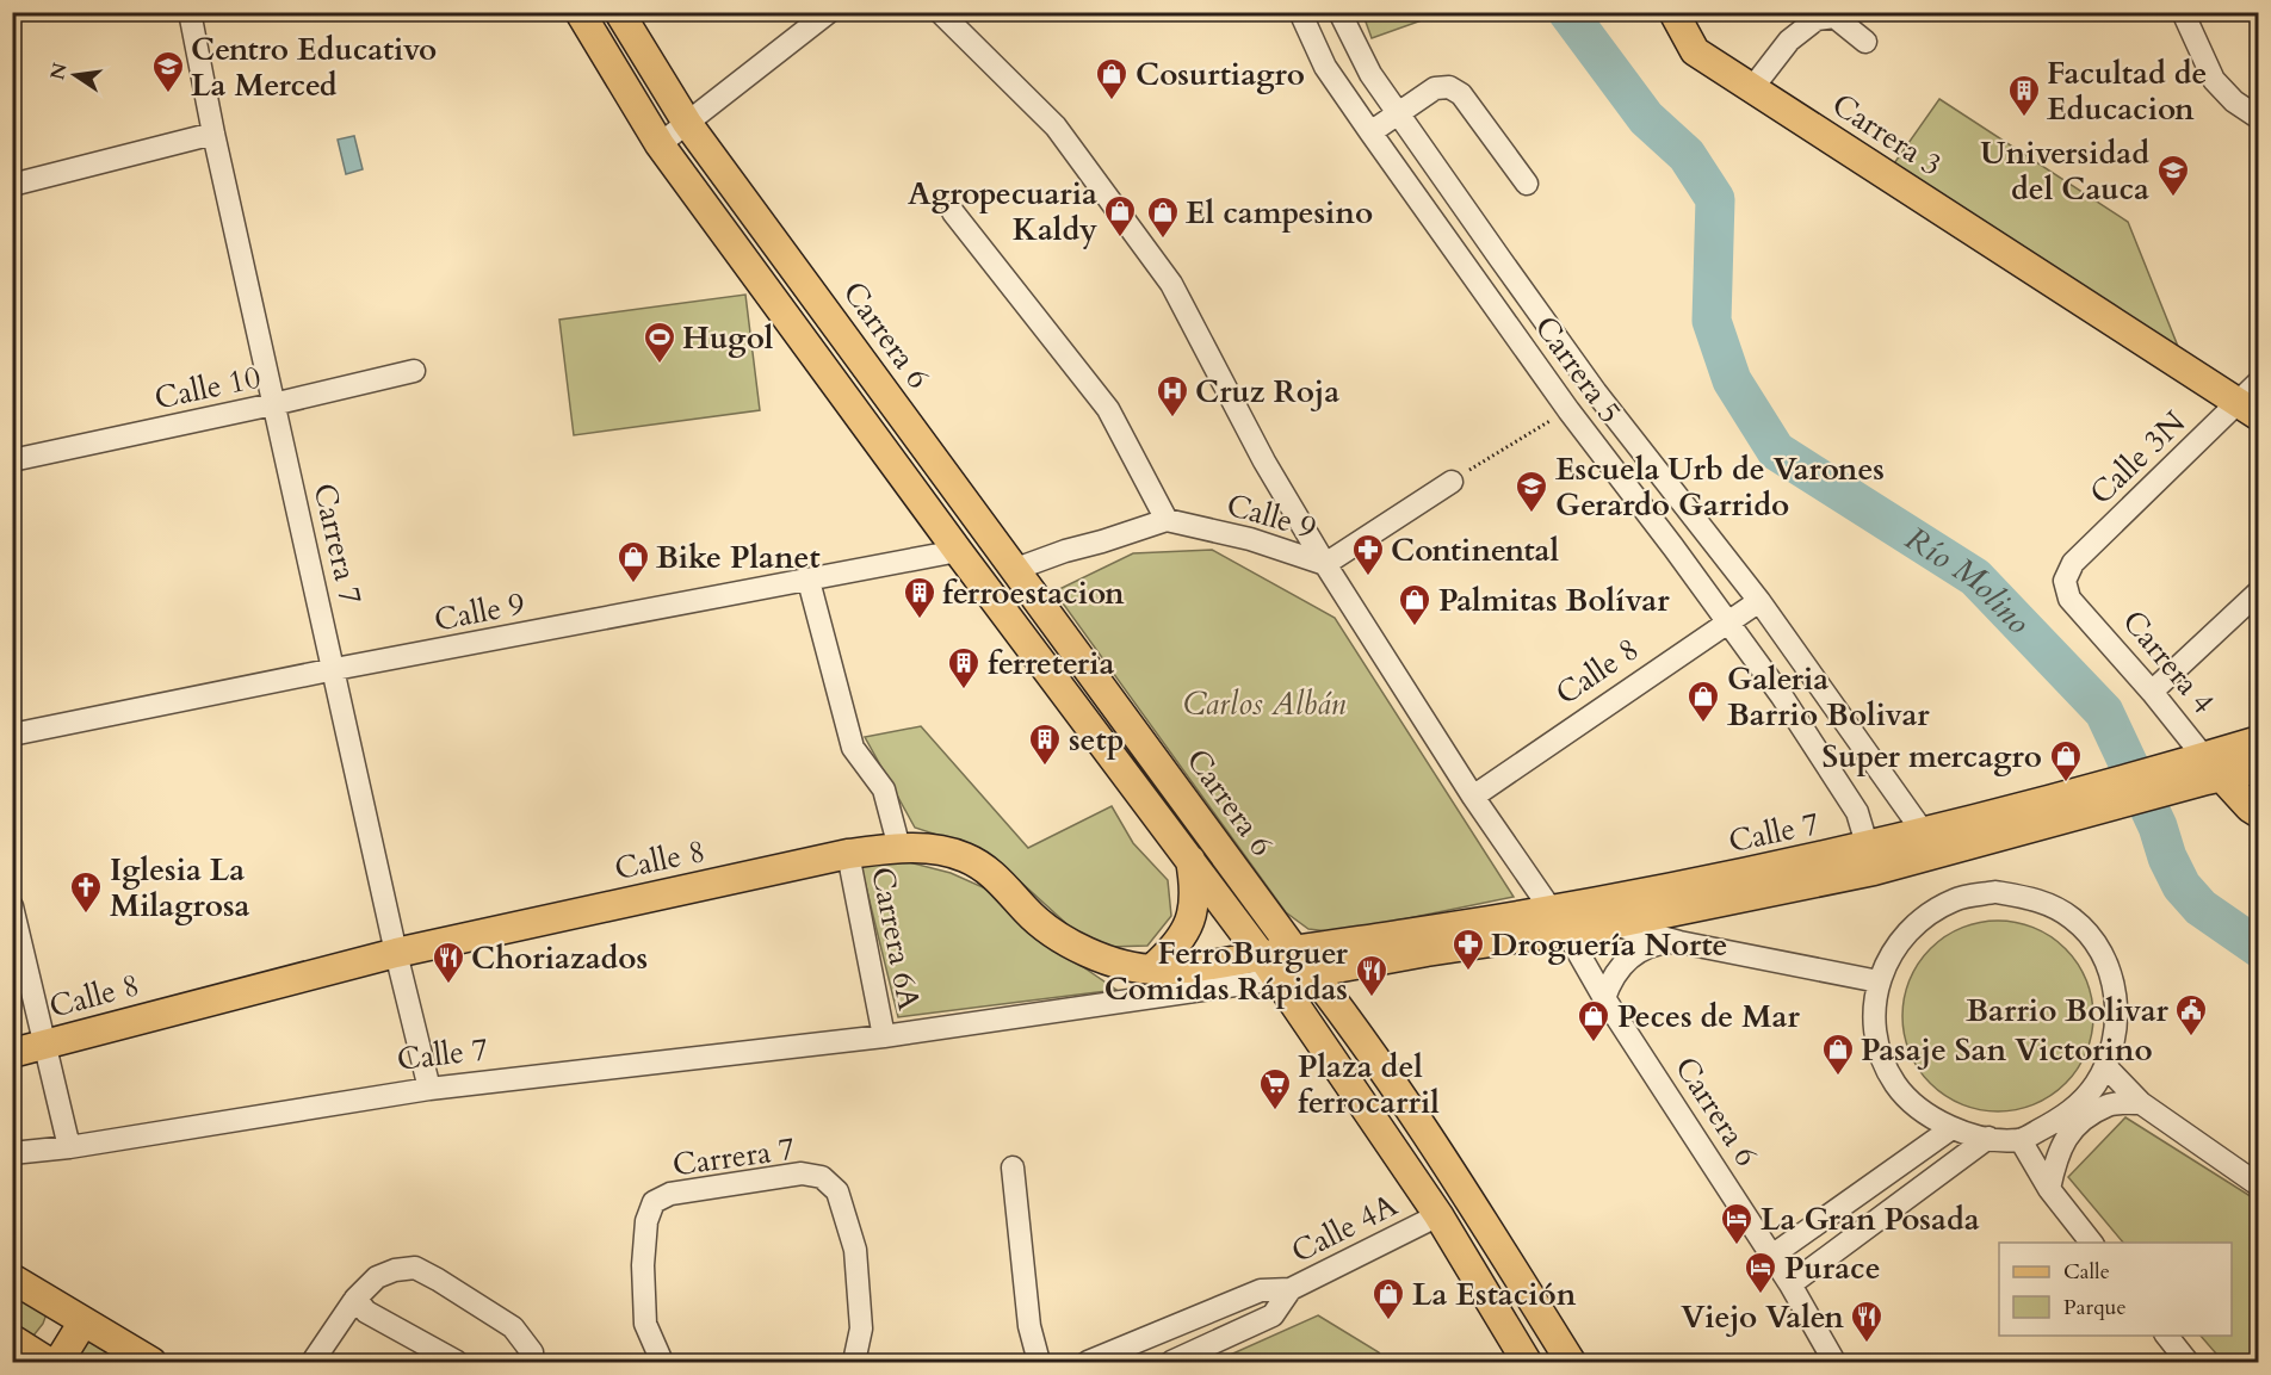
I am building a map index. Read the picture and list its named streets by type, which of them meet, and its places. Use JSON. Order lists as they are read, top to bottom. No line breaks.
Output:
{"streets":{"main road":["Carrera 3","Carrera 6","Carrera 4","Calle 8","Calle 7"],"street":["Carrera 5","Calle 10","Calle 3N","Calle 9","Carrera 7","Carrera 6A","Calle 4A"]},"crossings":[["Carrera 3","Calle 3N"],["Carrera 6","Calle 9"],["Carrera 6","Calle 8"],["Carrera 6","Calle 7"],["Carrera 5","Calle 8"],["Carrera 5","Calle 7"],["Calle 10","Carrera 7"],["Calle 3N","Carrera 4"],["Calle 9","Carrera 7"],["Carrera 7","Calle 8"],["Carrera 7","Calle 7"],["Carrera 4","Calle 7"],["Calle 8","Calle 7"],["Calle 8","Carrera 6A"],["Calle 7","Carrera 6A"]],"water":["Río Molino"],"parks":["Carlos Albán"],"places":{"school or university":["Centro Educativo La Merced","Universidad del Cauca","Escuela Urb de Varones Gerardo Garrido"],"shop":["Cosurtiagro","Agropecuaria Kaldy","El campesino","Bike Planet","Palmitas Bolívar","Galeria Barrio Bolivar","Super mercagro","Peces de Mar","Pasaje San Victorino","La Estación"],"building":["Facultad de Educacion","ferroestacion","ferreteria","setp"],"sports":["Hugol"],"hospital":["Cruz Roja"],"pharmacy":["Continental","Droguería Norte"],"church":["Iglesia La Milagrosa"],"restaurant":["Choriazados","FerroBurguer Comidas Rápidas","Viejo Valen"],"public building":["Barrio Bolivar"],"supermarket":["Plaza del ferrocarril"],"hotel":["La Gran Posada","Purace"]},"legend":["Calle","Parque"],"north":"left"}
